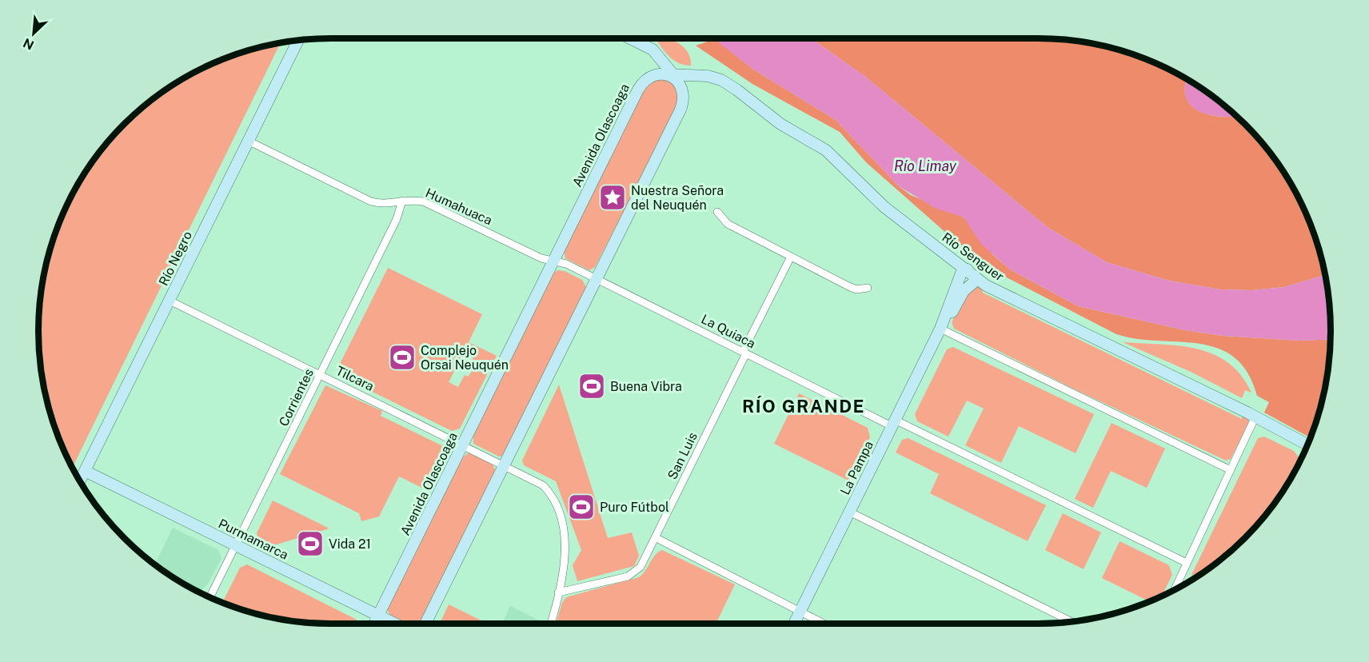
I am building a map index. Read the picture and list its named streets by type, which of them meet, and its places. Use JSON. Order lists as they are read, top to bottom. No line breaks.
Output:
{"streets":{"main road":["Avenida Olascoaga","Río Senguer","Río Negro","La Pampa","Purmamarca"],"street":["Humahuaca","La Quiaca","Tilcara","Corrientes","San Luis"]},"crossings":[["Avenida Olascoaga","Humahuaca"],["Avenida Olascoaga","Río Senguer"],["Avenida Olascoaga","La Quiaca"],["Avenida Olascoaga","Tilcara"],["Avenida Olascoaga","Purmamarca"],["Humahuaca","Río Negro"],["Humahuaca","La Quiaca"],["Humahuaca","Corrientes"],["Río Senguer","La Pampa"],["Río Negro","Tilcara"],["Río Negro","Purmamarca"],["La Quiaca","San Luis"],["La Quiaca","La Pampa"],["Tilcara","Corrientes"],["Tilcara","San Luis"],["Corrientes","Purmamarca"]],"districts":["RÍO GRANDE"],"water":["Río Limay"],"places":{"place":["Nuestra Señora del Neuquén"],"sports":["Complejo Orsai Neuquén","Buena Vibra","Puro Fútbol","Vida 21"]},"north":"bottom left"}
